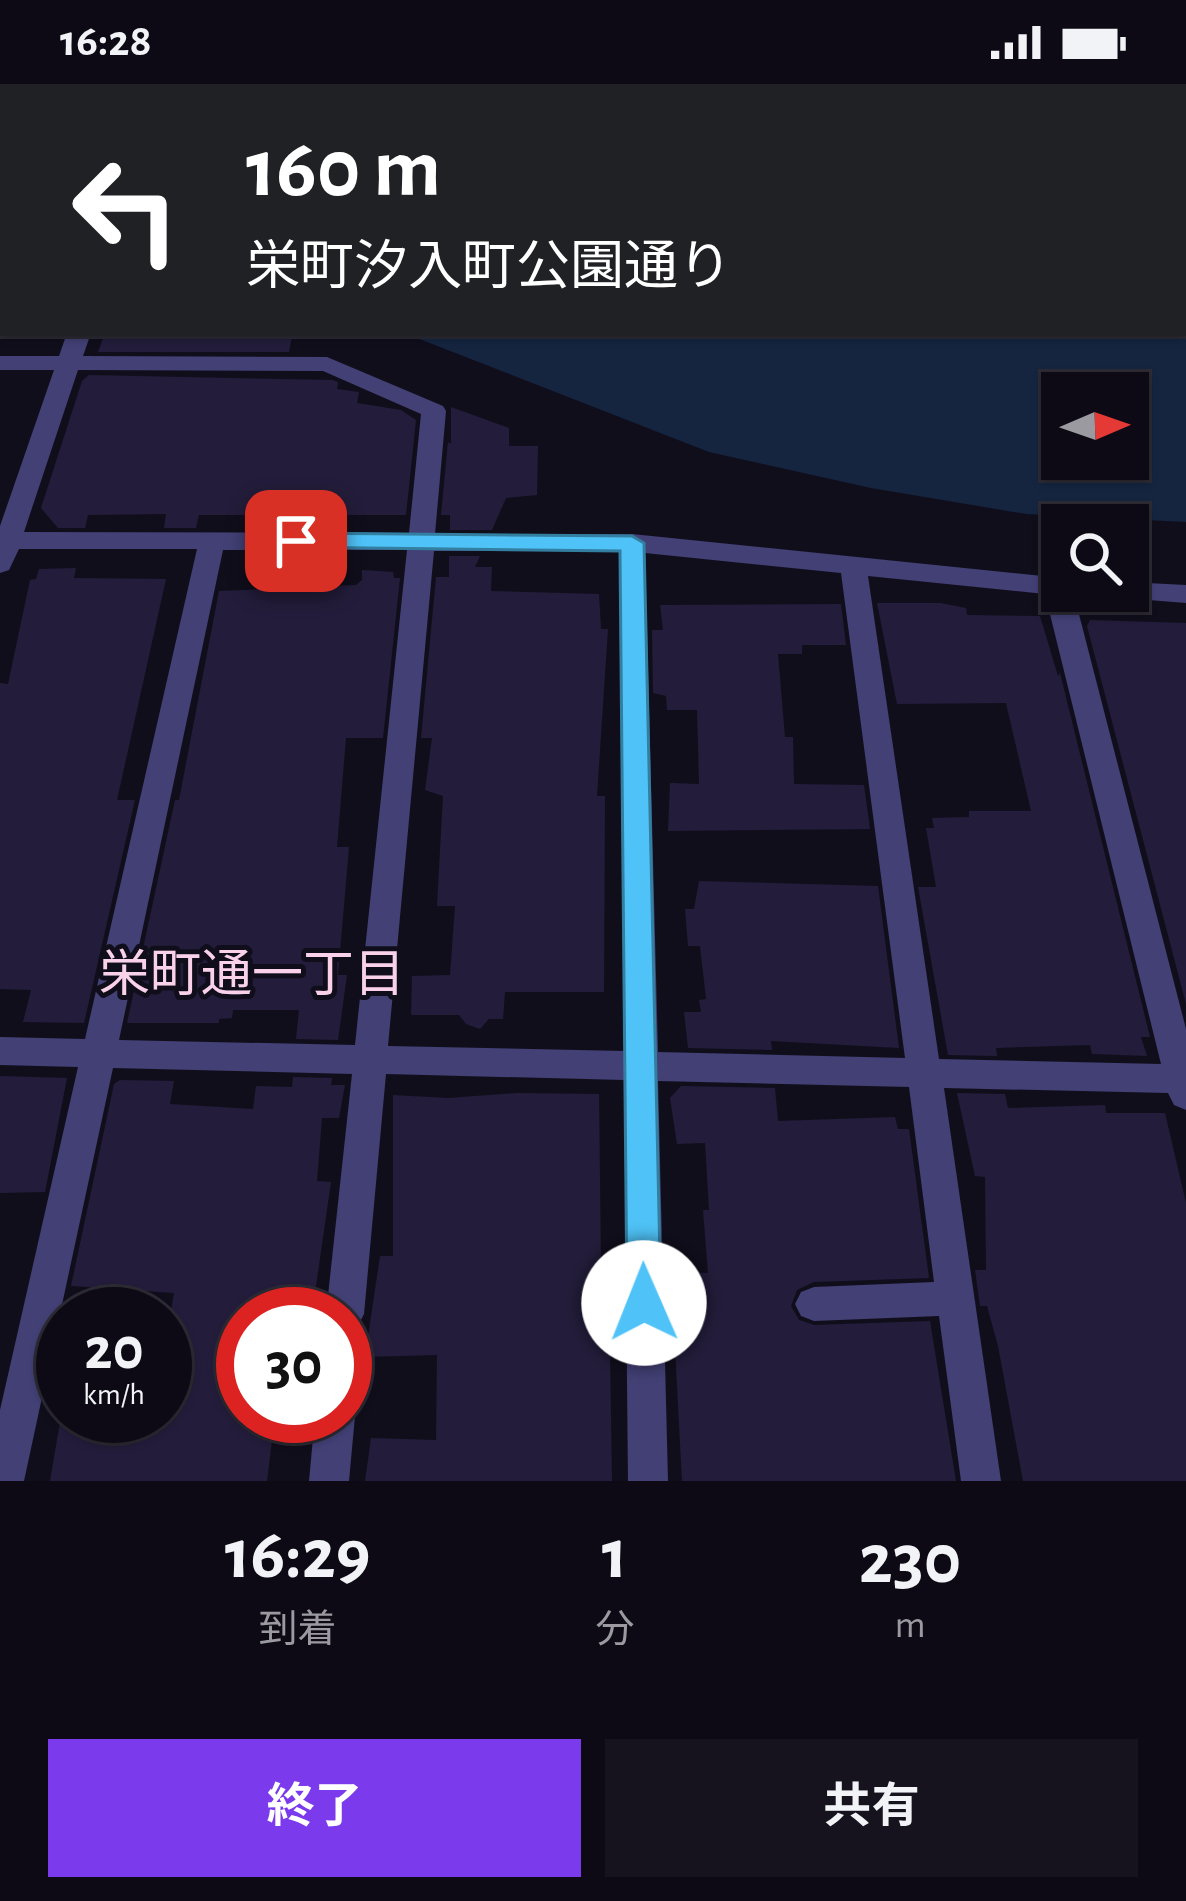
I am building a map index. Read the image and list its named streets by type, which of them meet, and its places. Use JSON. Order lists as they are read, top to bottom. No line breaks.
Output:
{"districts":["栄町通一丁目"],"north":"right","page":{"status":"16:28","turn":["160 m","栄町汐入町公園通り"],"speed":"20 km/h","limit":"30","eta":["16:29","到着","1","分","230","m"],"buttons":["終了","共有"]}}
